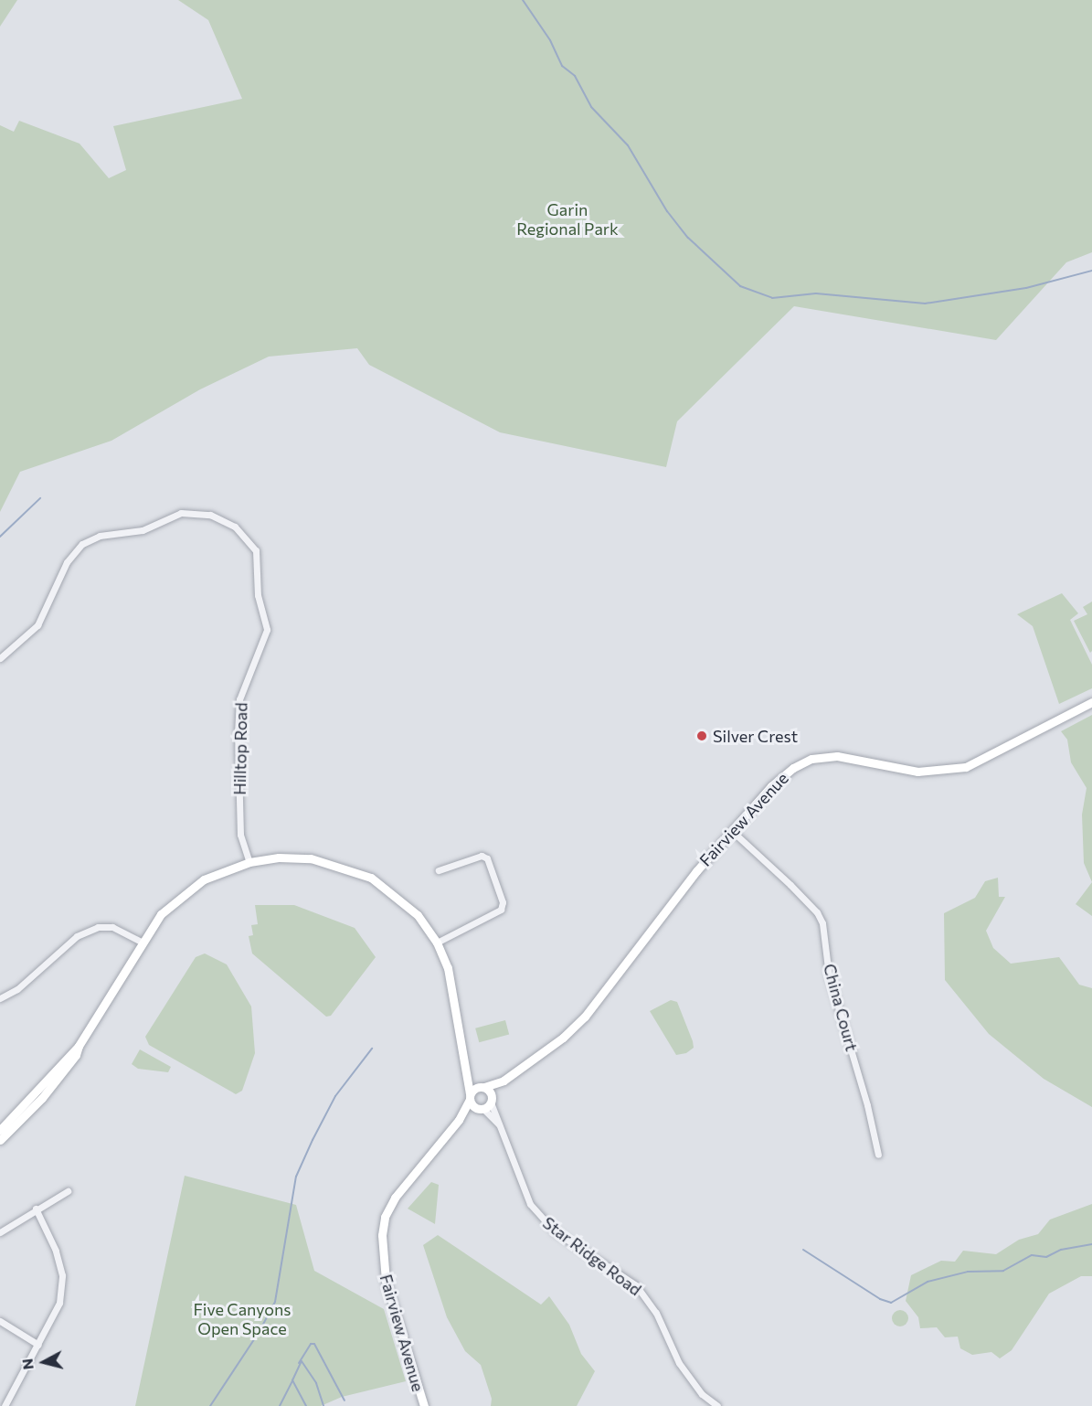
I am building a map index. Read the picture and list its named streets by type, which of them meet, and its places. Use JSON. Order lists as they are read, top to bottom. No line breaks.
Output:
{"streets":{"main road":["Fairview Avenue"],"street":["Hilltop Road","China Court","Star Ridge Road"]},"crossings":[["Fairview Avenue","China Court"],["Fairview Avenue","Star Ridge Road"]],"parks":["Garin Regional Park","Five Canyons Open Space"],"places":["Silver Crest"],"north":"left"}
